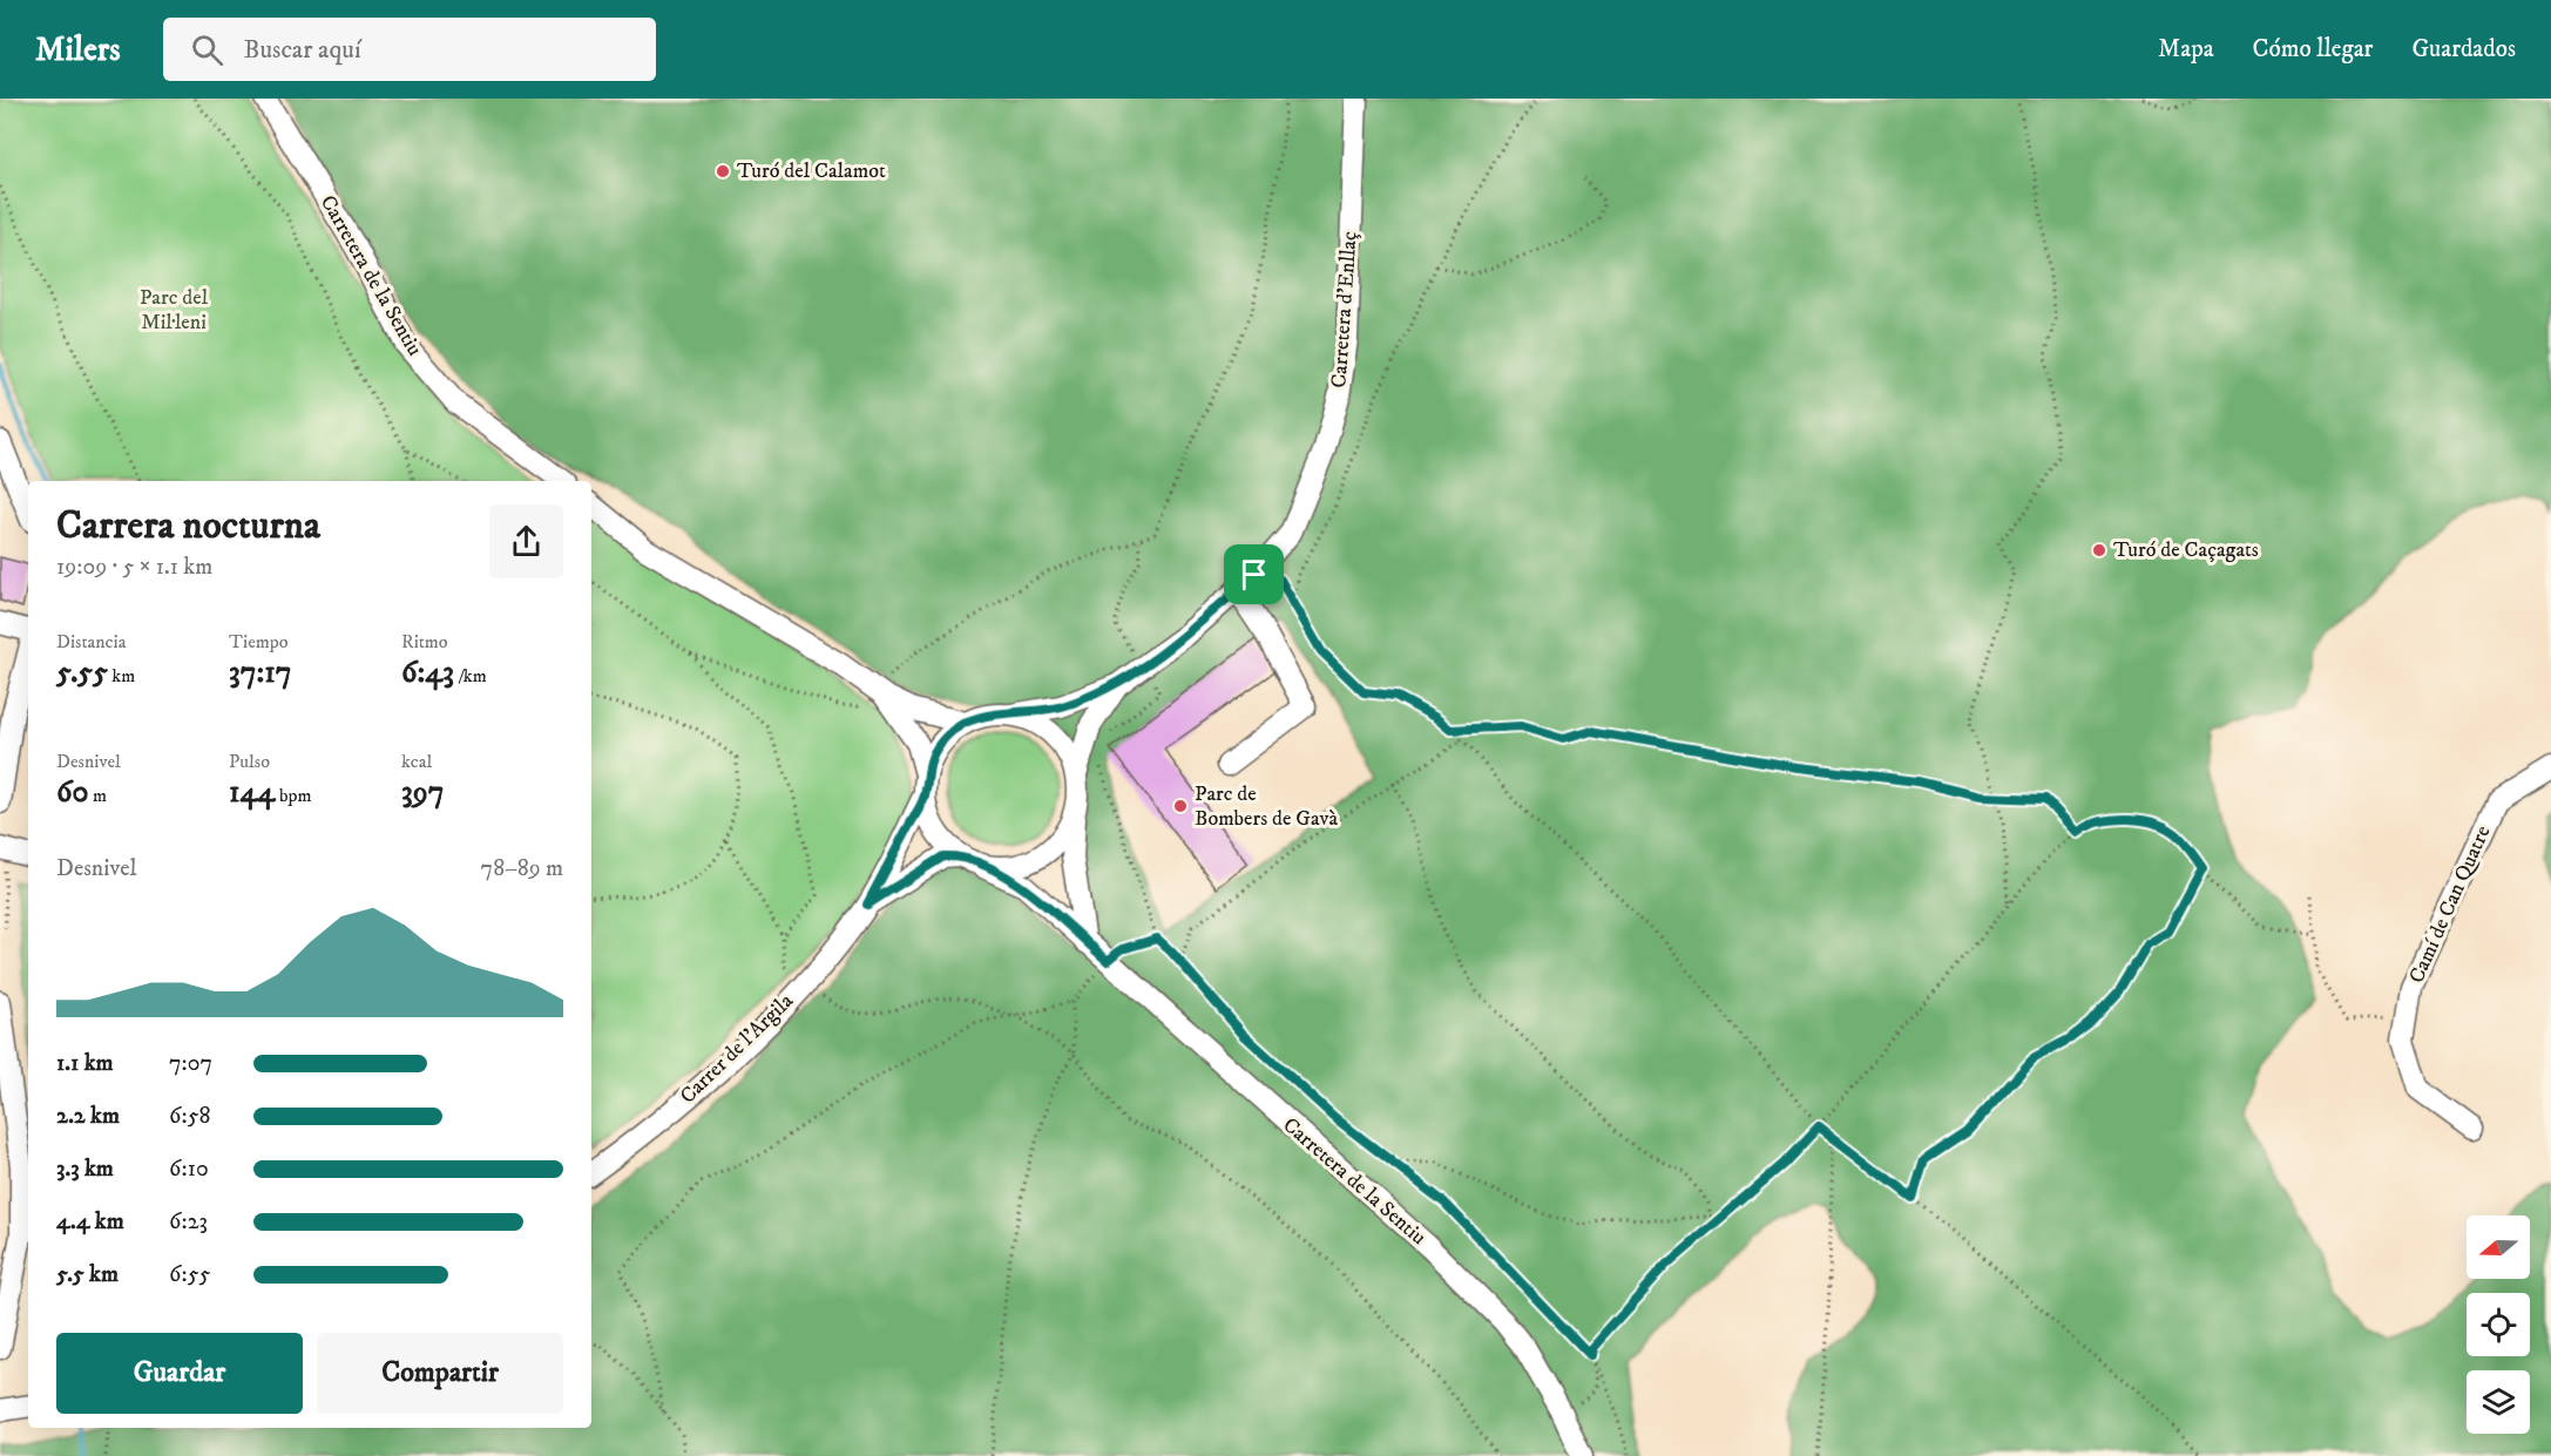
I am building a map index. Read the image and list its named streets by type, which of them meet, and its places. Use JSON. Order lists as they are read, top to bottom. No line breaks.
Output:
{"streets":{"street":["Carretera de la Sentiu","Carretera d'Enllaç","Camí de Can Quatre","Carrer de l'Argila"]},"crossings":[["Carretera de la Sentiu","Carretera d'Enllaç"],["Carretera de la Sentiu","Carrer de l'Argila"],["Carretera d'Enllaç","Carrer de l'Argila"]],"parks":["Parc del Mil·leni"],"places":["Turó del Calamot","Turó de Caçagats","Parc de Bombers de Gavà"],"north":"left","page":{"header":"Milers","search":"Buscar aquí","nav":["Mapa","Cómo llegar","Guardados"],"heading":["Carrera nocturna","19:09 · 5 × 1.1 km"],"stats":[["Distancia","5.55 km"],["Tiempo","37:17"],["Ritmo","6:43 /km"],["Desnivel","60 m"],["Pulso","144 bpm"],["kcal","397"]],"chart":["Desnivel","78–89 m"],"list":[{"name":"1.1 km","note":"7:07"},{"name":"2.2 km","note":"6:58"},{"name":"3.3 km","note":"6:10"},{"name":"4.4 km","note":"6:23"},{"name":"5.5 km","note":"6:55"}],"buttons":["Guardar","Compartir"]}}
